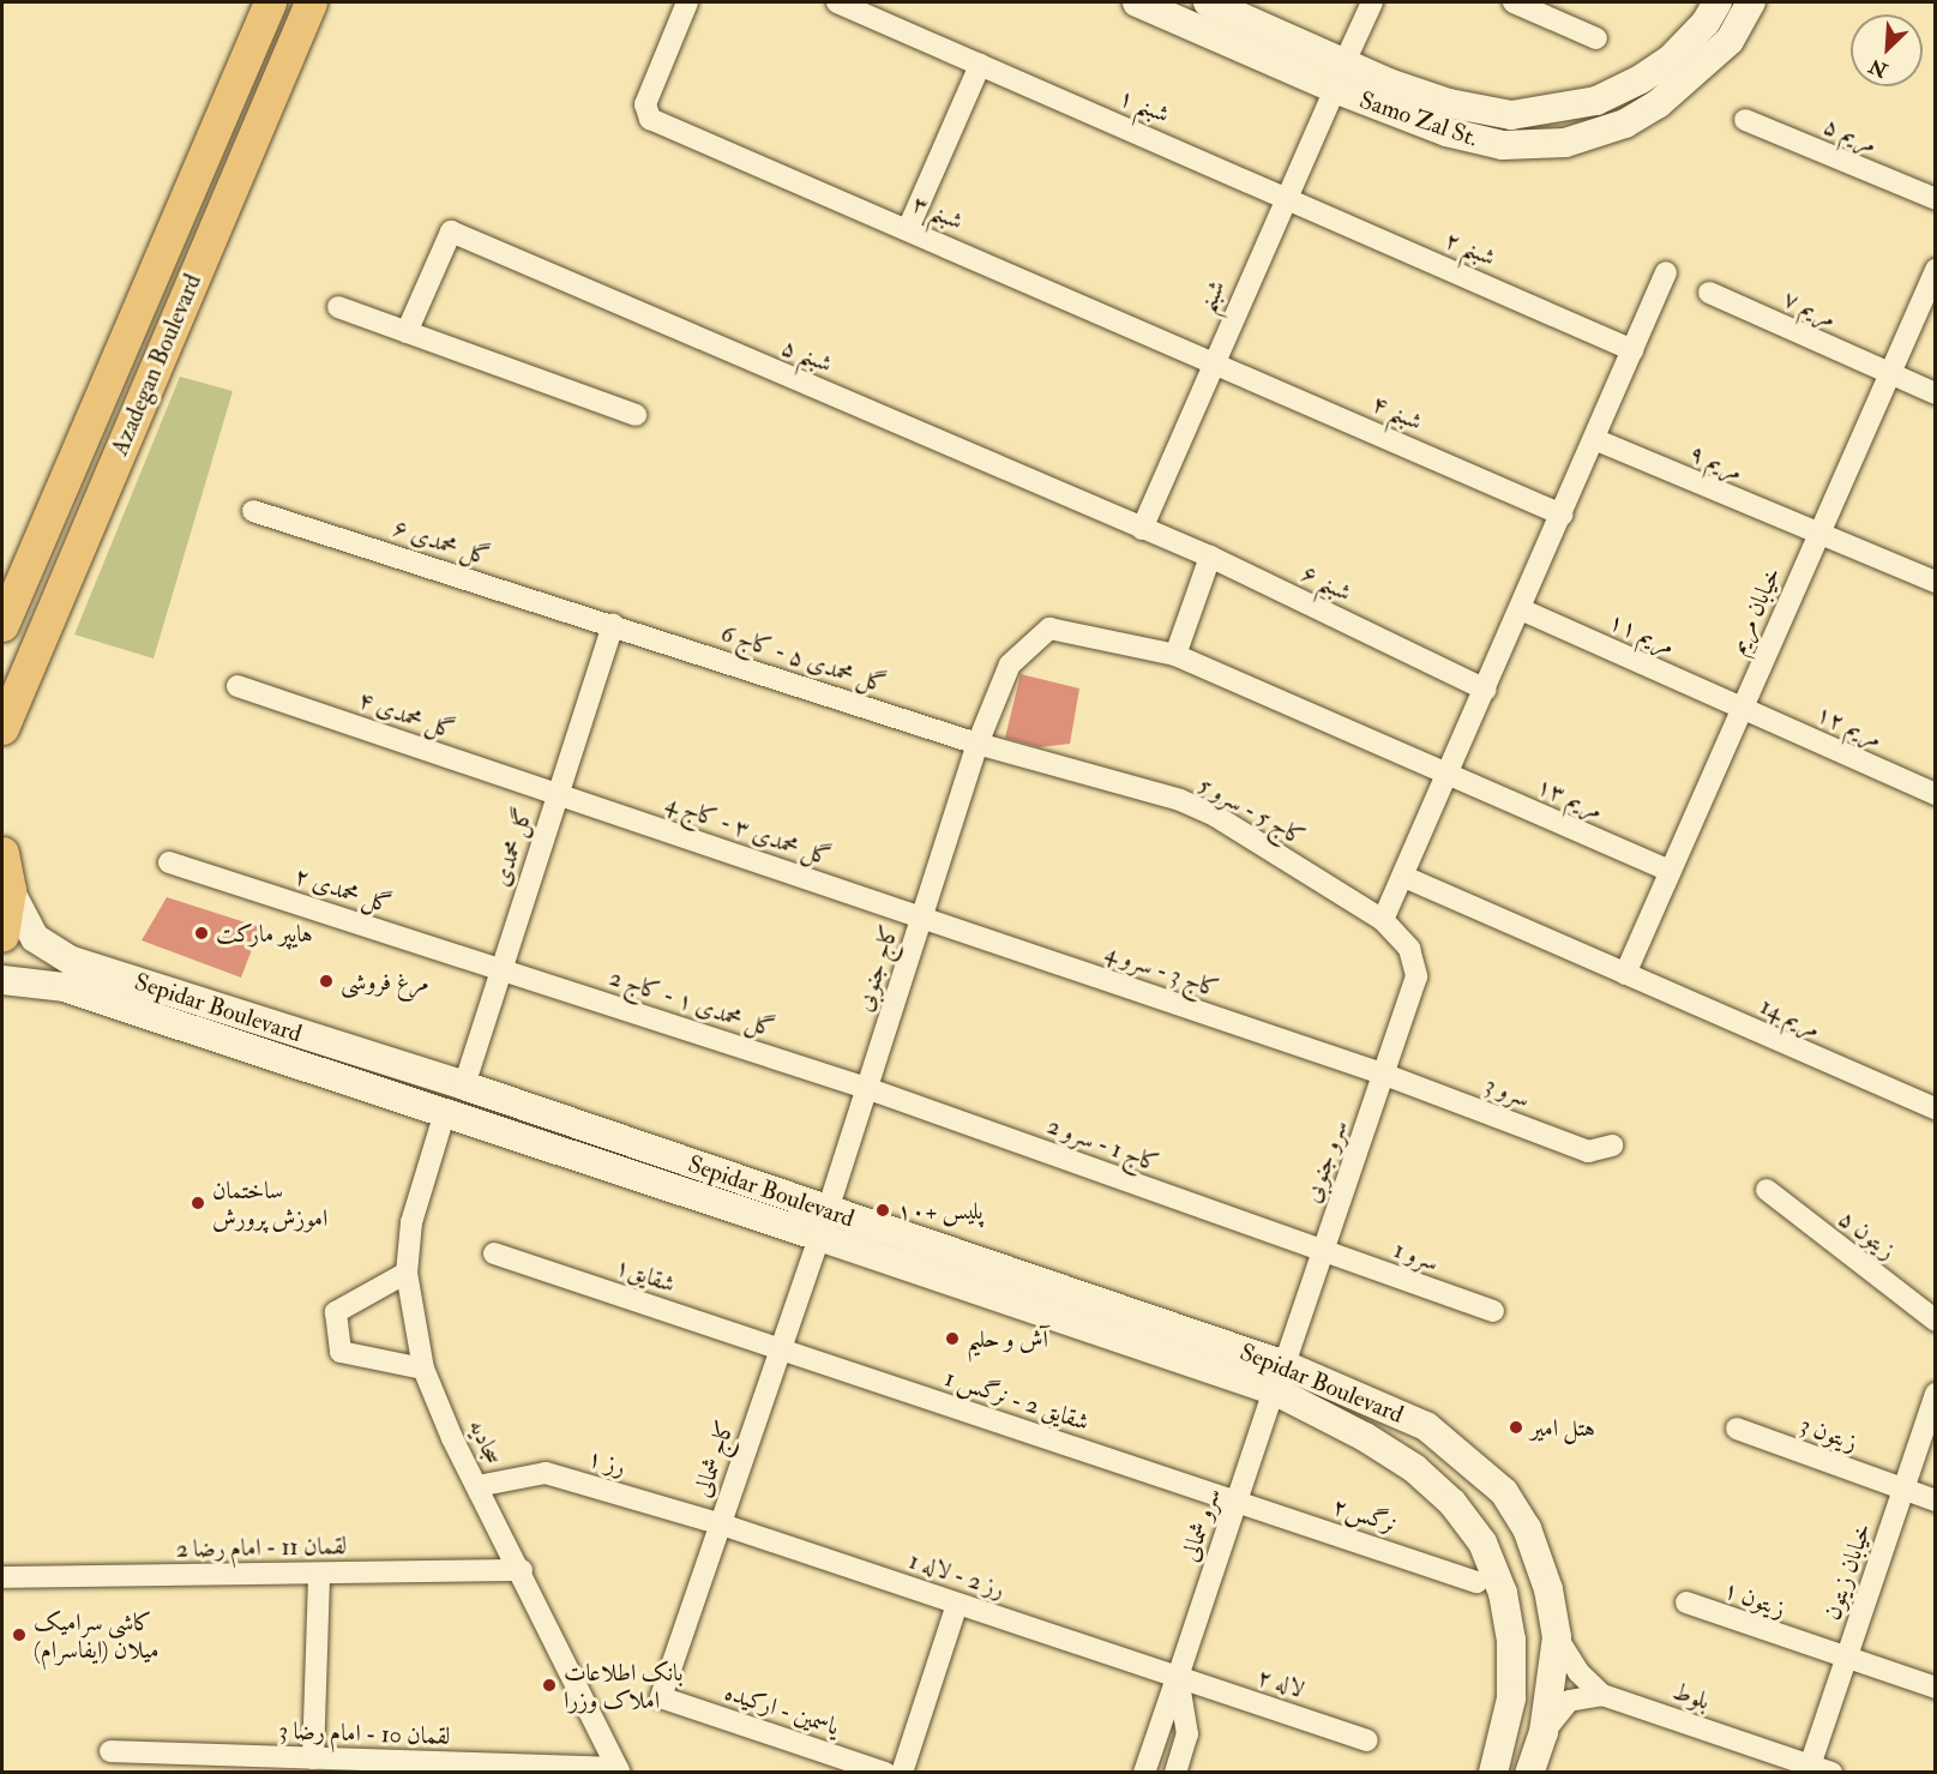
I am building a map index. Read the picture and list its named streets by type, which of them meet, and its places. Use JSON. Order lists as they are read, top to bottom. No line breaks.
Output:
{"streets":{"main road":["Azadegan Boulevard"],"street":["شبنم ۱","Samo Zal St.","مریم ۵","شبنم ۳","شبنم ۲","شبنم","مریم ۷","شبنم ۵","شبنم ۴","مریم ۹","گل محمدی ۶","شبنم ۶","خیابان مریم","مریم ۱۱","گل محمدی ۵ - کاج 6","گل محمدی ۴","مریم ۱۲","مریم ۱۳","کاج 5 - سرو 5","گل محمدی ۳ - کاج 4","گل محمدی","گل محمدی ۲","کاج جنوبی","کاج 3 - سرو 4","گل محمدی ۱ - کاج 2","Sepidar Boulevard","مریم 14","سرو 3","کاج 1 - سرو 2","سرو جنوبی","زیتون ۵","سرو 1","شقایق۱","شقایق 2 - نرگس 1","زیتون 3","سجادیه","کاج شمالی","رز ۱","نرگس۲","سرو شمالی","لقمان 11 - امام رضا 2","خیابان زیتون","رز 2 - لاله 1","زیتون ۱","لاله ۲","بلوط","یاسمین - ارکیده","لقمان 10 - امام رضا 3"]},"crossings":[["شبنم ۱","شبنم ۲"],["شبنم ۱","شبنم"],["Samo Zal St.","شبنم"],["شبنم ۳","شبنم"],["شبنم ۳","شبنم ۴"],["شبنم ۲","شبنم"],["شبنم","شبنم ۵"],["شبنم","شبنم ۴"],["شبنم","شبنم ۶"],["مریم ۷","خیابان مریم"],["شبنم ۵","شبنم ۶"],["مریم ۹","خیابان مریم"],["گل محمدی ۶","گل محمدی ۵ - کاج 6"],["گل محمدی ۶","گل محمدی"],["خیابان مریم","مریم ۱۱"],["خیابان مریم","مریم ۱۲"],["خیابان مریم","مریم ۱۳"],["خیابان مریم","مریم 14"],["مریم ۱۱","مریم ۱۲"],["گل محمدی ۵ - کاج 6","کاج 5 - سرو 5"],["گل محمدی ۵ - کاج 6","گل محمدی"],["گل محمدی ۵ - کاج 6","کاج جنوبی"],["گل محمدی ۴","گل محمدی ۳ - کاج 4"],["گل محمدی ۴","گل محمدی"],["مریم ۱۳","کاج جنوبی"],["کاج 5 - سرو 5","کاج جنوبی"],["کاج 5 - سرو 5","سرو جنوبی"],["گل محمدی ۳ - کاج 4","گل محمدی"],["گل محمدی ۳ - کاج 4","کاج جنوبی"],["گل محمدی ۳ - کاج 4","کاج 3 - سرو 4"],["گل محمدی","گل محمدی ۲"],["گل محمدی","گل محمدی ۱ - کاج 2"],["گل محمدی","Sepidar Boulevard"],["گل محمدی ۲","گل محمدی ۱ - کاج 2"],["کاج جنوبی","کاج 3 - سرو 4"],["کاج جنوبی","گل محمدی ۱ - کاج 2"],["کاج جنوبی","Sepidar Boulevard"],["کاج جنوبی","کاج 1 - سرو 2"],["کاج جنوبی","کاج شمالی"],["کاج 3 - سرو 4","سرو 3"],["کاج 3 - سرو 4","سرو جنوبی"],["گل محمدی ۱ - کاج 2","کاج 1 - سرو 2"],["Sepidar Boulevard","سرو جنوبی"],["Sepidar Boulevard","سجادیه"],["Sepidar Boulevard","کاج شمالی"],["Sepidar Boulevard","سرو شمالی"],["سرو 3","سرو جنوبی"],["کاج 1 - سرو 2","سرو جنوبی"],["کاج 1 - سرو 2","سرو 1"],["سرو جنوبی","سرو 1"],["سرو جنوبی","سرو شمالی"],["شقایق۱","شقایق 2 - نرگس 1"],["شقایق۱","کاج شمالی"],["شقایق 2 - نرگس 1","کاج شمالی"],["شقایق 2 - نرگس 1","نرگس۲"],["شقایق 2 - نرگس 1","سرو شمالی"],["زیتون 3","خیابان زیتون"],["سجادیه","رز ۱"],["سجادیه","لقمان 11 - امام رضا 2"],["سجادیه","لقمان 10 - امام رضا 3"],["کاج شمالی","رز ۱"],["کاج شمالی","رز 2 - لاله 1"],["کاج شمالی","یاسمین - ارکیده"],["رز ۱","رز 2 - لاله 1"],["نرگس۲","سرو شمالی"],["سرو شمالی","رز 2 - لاله 1"],["سرو شمالی","لاله ۲"],["خیابان زیتون","زیتون ۱"],["خیابان زیتون","بلوط"],["رز 2 - لاله 1","لاله ۲"]],"places":["هایپر مارکت","مرغ فروشی","ساختمان اموزش پرورش","پلیس +۱۰","آش و حلیم","هتل امیر","کاشی سرامیک میلان (ایفاسرام)","بانک اطلاعات املاک وزرا"],"north":"bottom left"}
